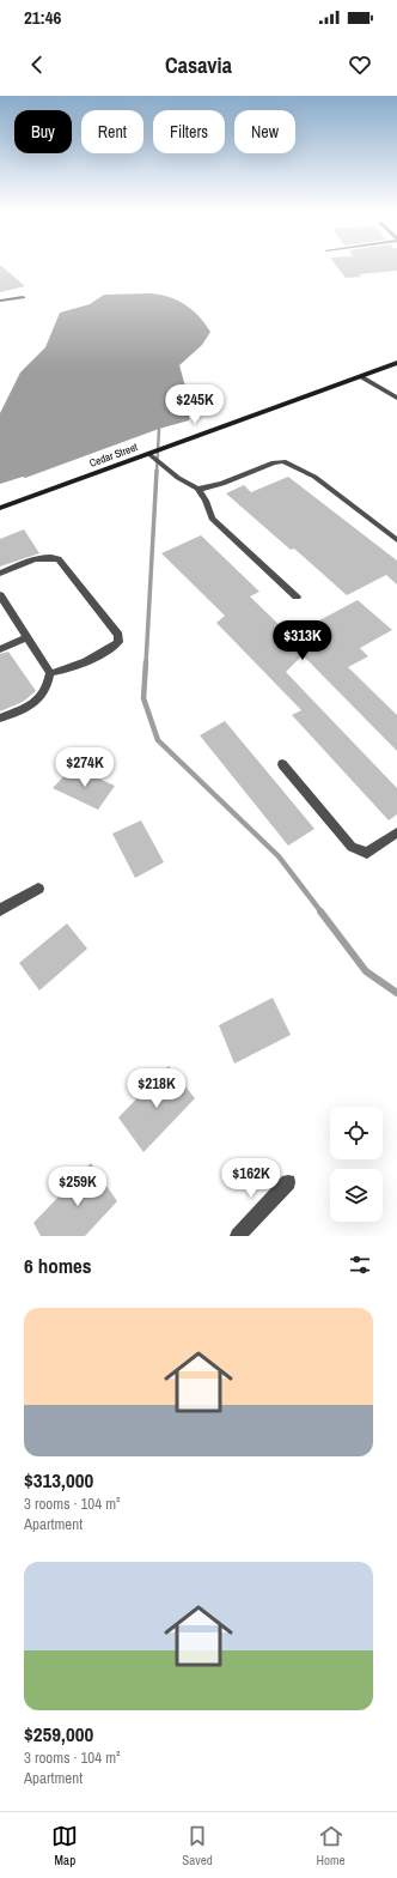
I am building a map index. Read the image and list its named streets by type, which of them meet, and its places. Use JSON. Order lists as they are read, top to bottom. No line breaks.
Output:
{"streets":{"street":["Cedar Street"]},"page":{"status":"21:46","header":"Casavia","chip":["Buy","Rent","Filters","New"],"price":["$245K","$313K","$274K","$218K","$162K","$259K"],"heading":"6 homes","list":[{"name":"$313,000","note":"3 rooms · 104 m² · Apartment"},{"name":"$259,000","note":"3 rooms · 104 m² · Apartment"}],"tabs":["Map","Saved","Home"]}}
